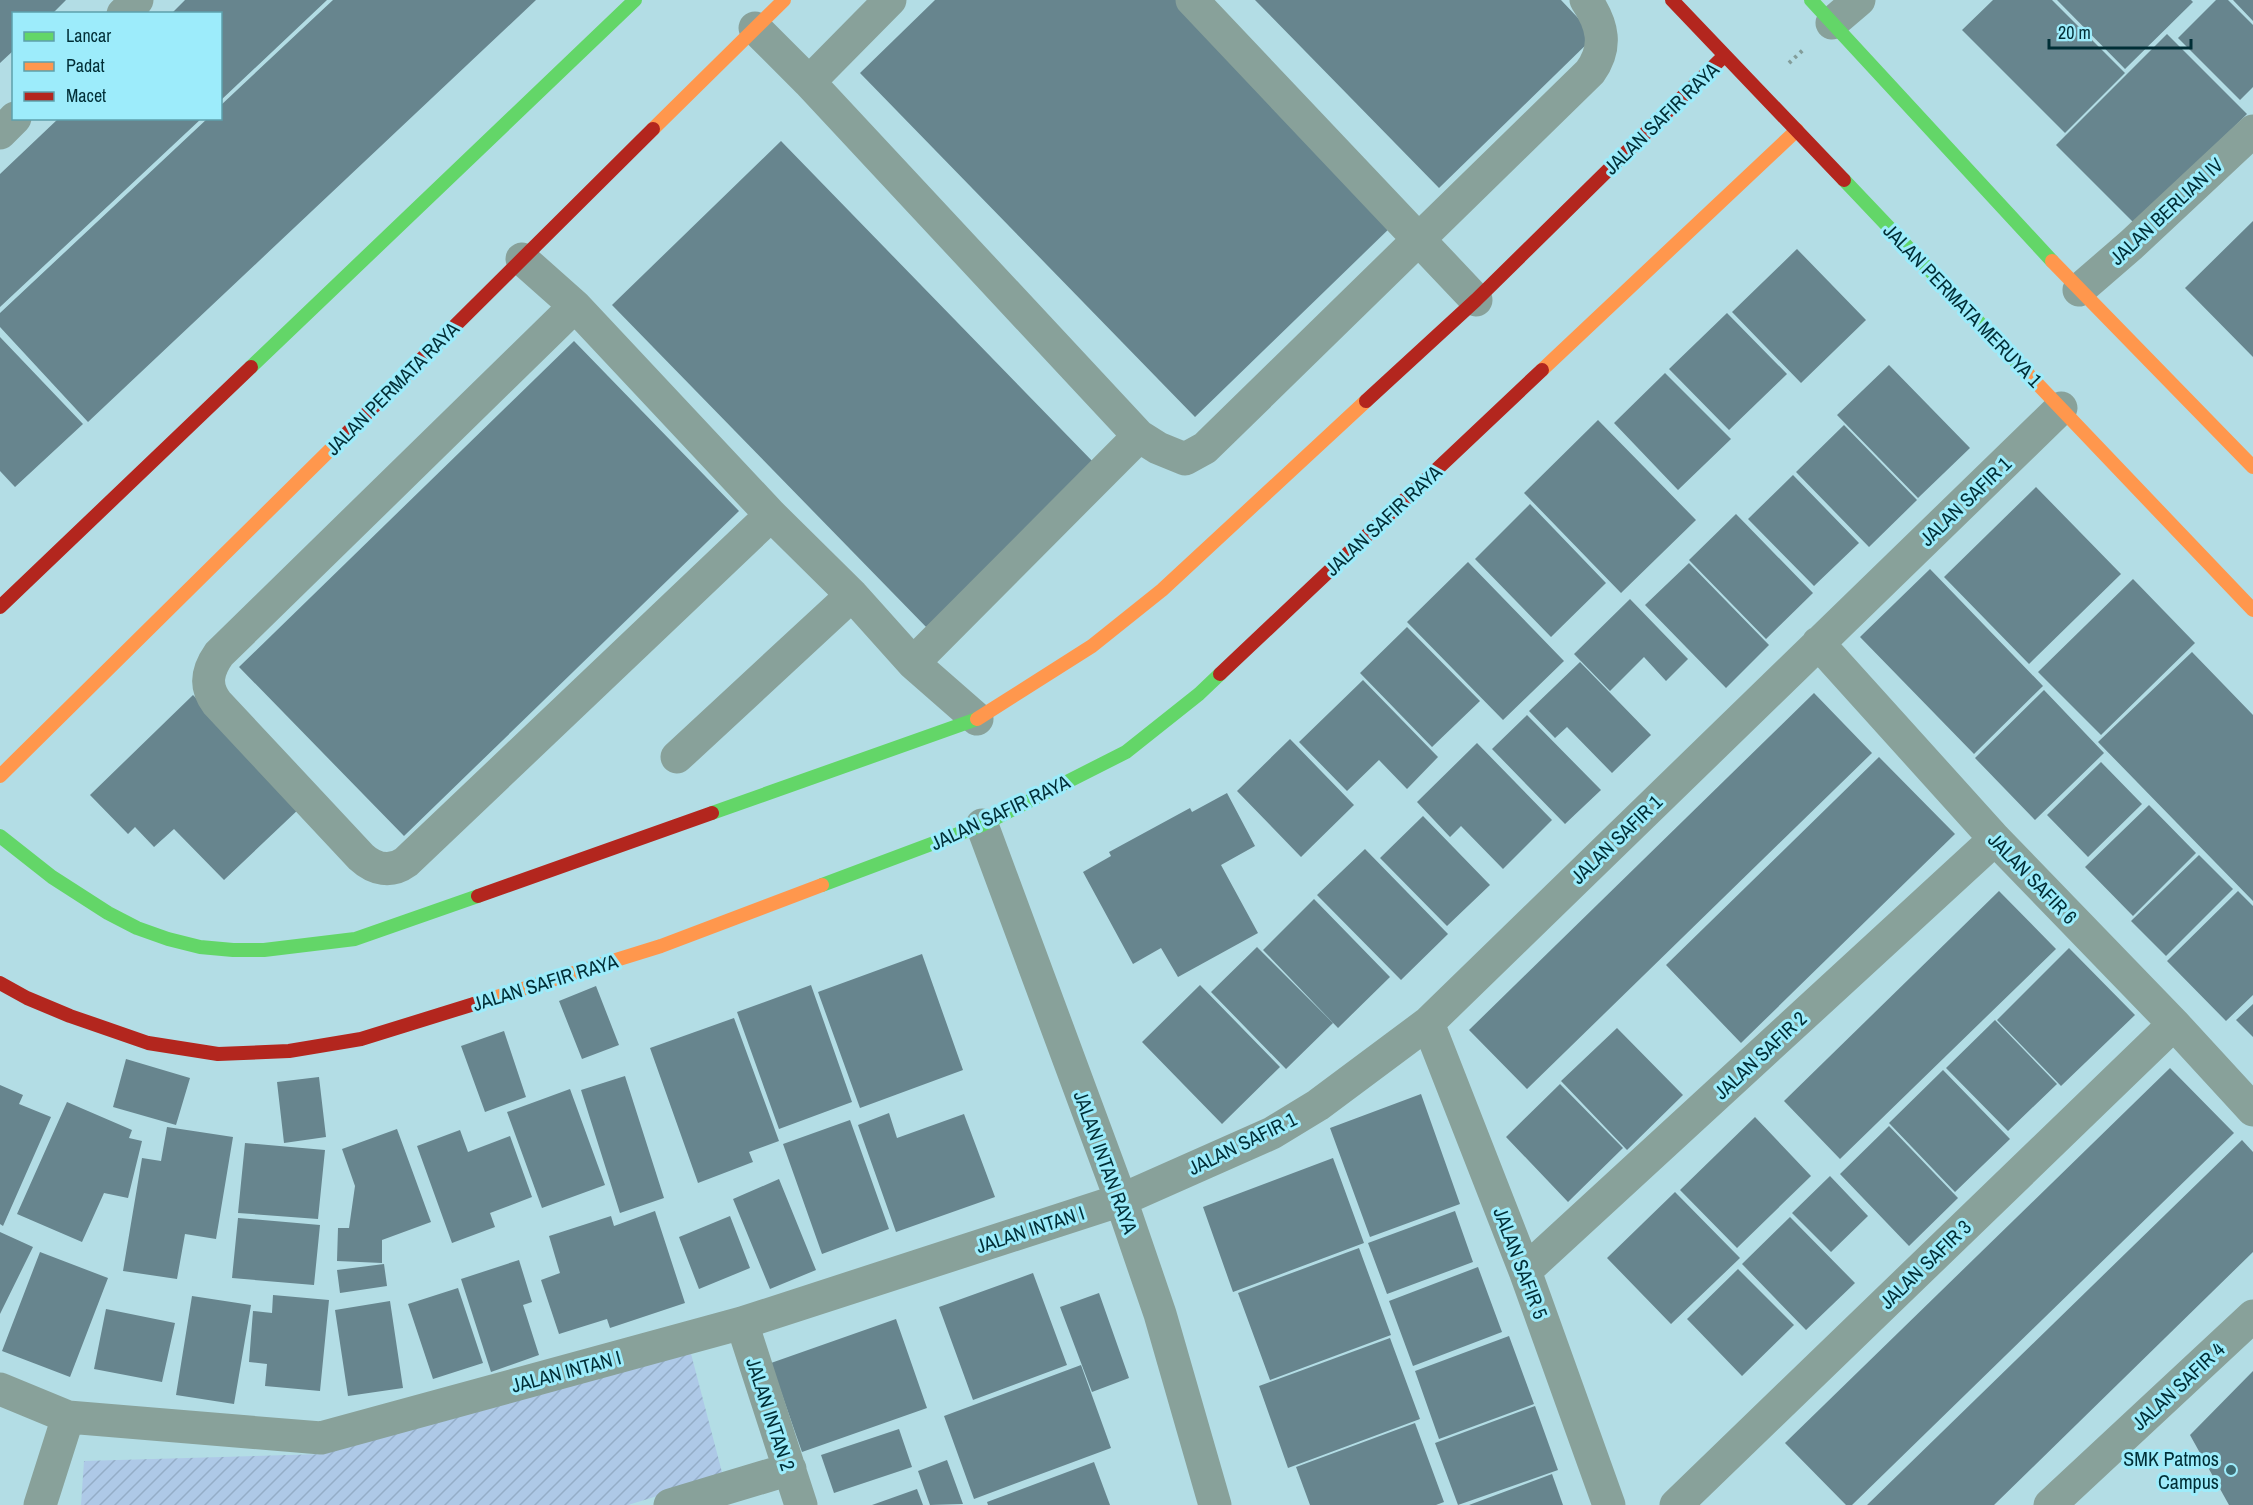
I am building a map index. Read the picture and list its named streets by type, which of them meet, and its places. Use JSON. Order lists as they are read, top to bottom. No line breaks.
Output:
{"streets":{"street":["JALAN SAFIR RAYA","JALAN BERLIAN IV","JALAN PERMATA MERUYA 1","JALAN PERMATA RAYA","JALAN SAFIR 1","JALAN SAFIR 6","JALAN SAFIR 2","JALAN INTAN RAYA","JALAN INTAN I","JALAN SAFIR 5","JALAN SAFIR 3","JALAN SAFIR 4","JALAN INTAN 2"]},"crossings":[["JALAN SAFIR RAYA","JALAN PERMATA MERUYA 1"],["JALAN SAFIR RAYA","JALAN INTAN RAYA"],["JALAN PERMATA MERUYA 1","JALAN SAFIR 1"],["JALAN SAFIR 1","JALAN SAFIR 6"],["JALAN SAFIR 1","JALAN INTAN RAYA"],["JALAN SAFIR 1","JALAN INTAN I"],["JALAN SAFIR 1","JALAN SAFIR 5"],["JALAN SAFIR 6","JALAN SAFIR 2"],["JALAN SAFIR 6","JALAN SAFIR 3"],["JALAN SAFIR 2","JALAN SAFIR 5"],["JALAN INTAN RAYA","JALAN INTAN I"],["JALAN INTAN I","JALAN INTAN 2"]],"places":["SMK Patmos Campus"],"legend":["Lancar","Padat","Macet"],"scale_bar":"20 m"}
